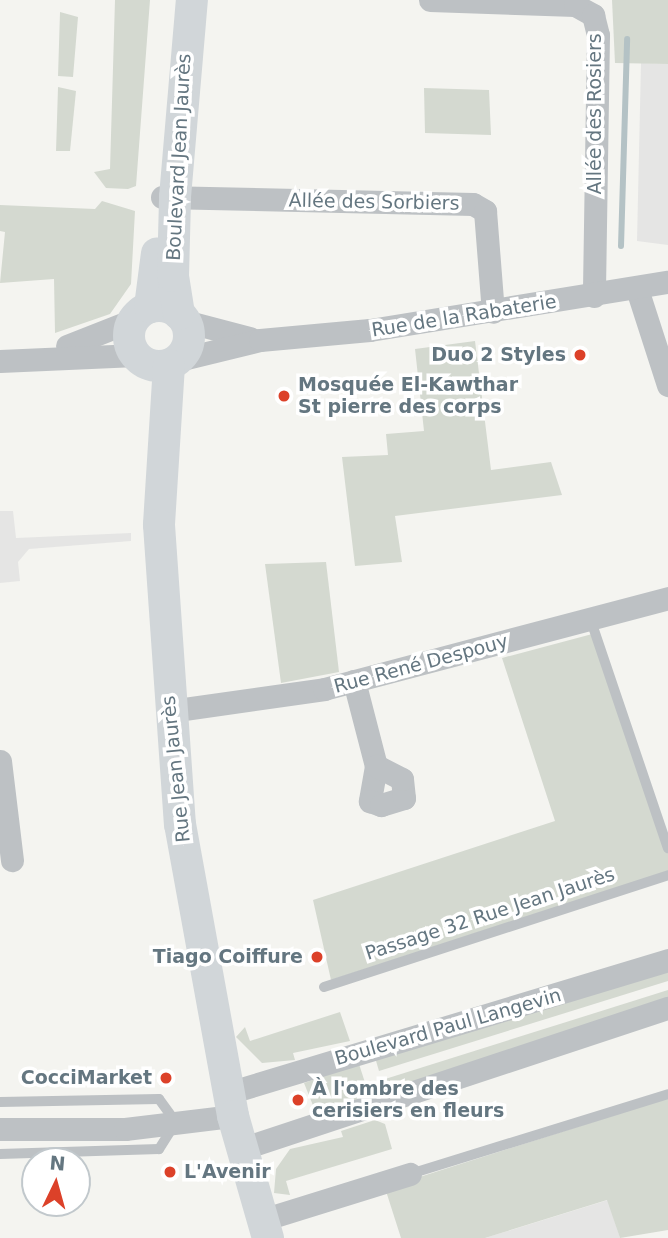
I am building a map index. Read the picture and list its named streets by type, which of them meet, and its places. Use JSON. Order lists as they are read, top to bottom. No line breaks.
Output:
{"streets":{"main road":["Boulevard Jean Jaurès","Rue Jean Jaurès"],"street":["Allée des Rosiers","Allée des Sorbiers","Rue de la Rabaterie","Rue René Despouy","Boulevard Paul Langevin"],"lane":["Passage 32 Rue Jean Jaurès"]},"crossings":[["Allée des Rosiers","Rue de la Rabaterie"],["Boulevard Jean Jaurès","Allée des Sorbiers"],["Boulevard Jean Jaurès","Rue de la Rabaterie"],["Allée des Sorbiers","Rue de la Rabaterie"],["Rue de la Rabaterie","Rue Jean Jaurès"],["Rue René Despouy","Rue Jean Jaurès"],["Rue Jean Jaurès","Boulevard Paul Langevin"]],"places":["Duo 2 Styles","Mosquée El-Kawthar St pierre des corps","Tiago Coiffure","CocciMarket","À l'ombre des cerisiers en fleurs","L'Avenir"],"north":"top"}
